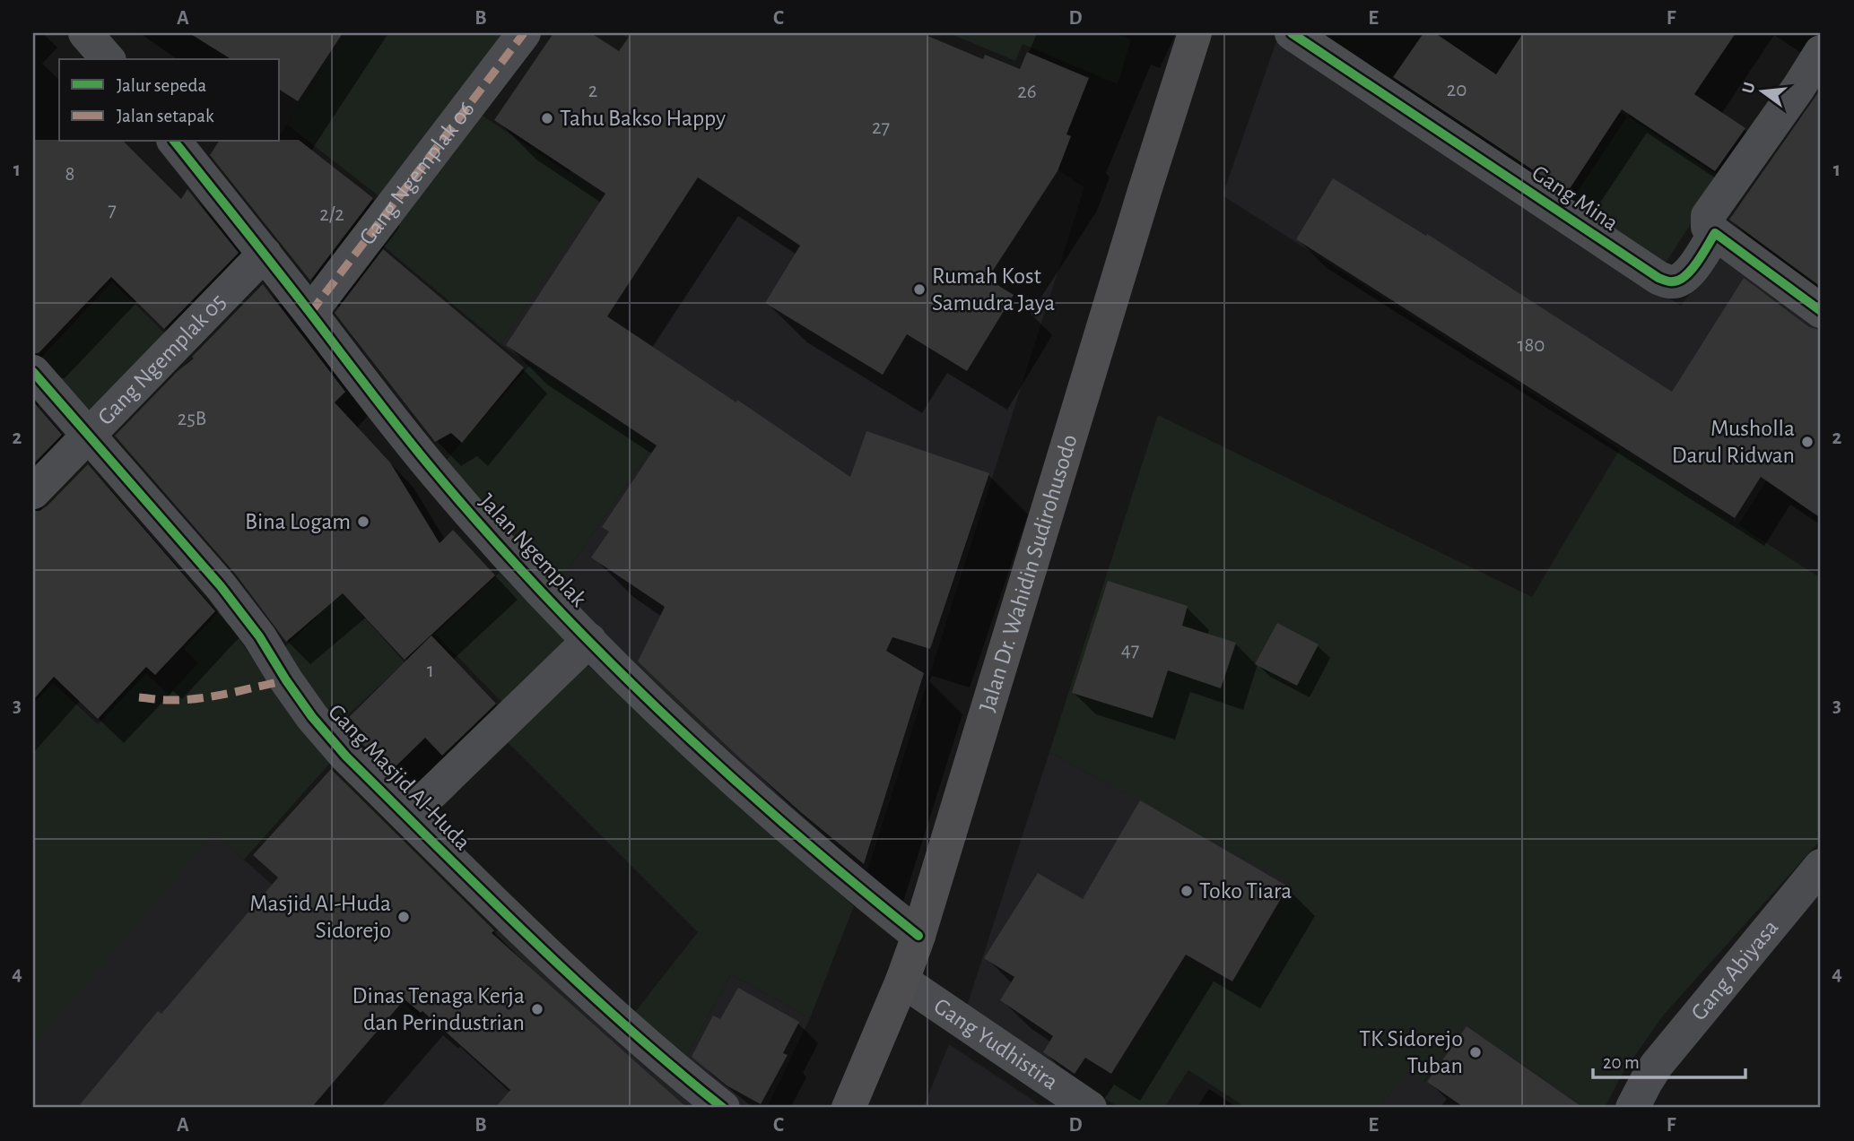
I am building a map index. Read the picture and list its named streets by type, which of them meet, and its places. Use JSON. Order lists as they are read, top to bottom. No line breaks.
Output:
{"streets":{"highway":["Jalan Dr. Wahidin Sudirohusodo"],"street":["Gang Ngemplak 06","Gang Mina","Gang Ngemplak 05","Jalan Ngemplak","Gang Masjid Al-Huda","Gang Abiyasa","Gang Yudhistira"]},"crossings":[["Gang Ngemplak 06","Jalan Ngemplak"],["Gang Ngemplak 05","Jalan Ngemplak"],["Gang Ngemplak 05","Gang Masjid Al-Huda"],["Jalan Ngemplak","Jalan Dr. Wahidin Sudirohusodo"],["Jalan Dr. Wahidin Sudirohusodo","Gang Yudhistira"]],"places":["Tahu Bakso Happy","Rumah Kost Samudra Jaya","Musholla Darul Ridwan","Bina Logam","Toko Tiara","Masjid Al-Huda Sidorejo","Dinas Tenaga Kerja dan Perindustrian","TK Sidorejo Tuban"],"house_numbers":["20","2","26","27","8","7","2/2","180","25B","47","1"],"legend":["Jalur sepeda","Jalan setapak"],"scale_bar":"20 m","north":"left","grid":{"columns":["A","B","C","D","E","F"],"rows":["1","2","3","4"]}}
